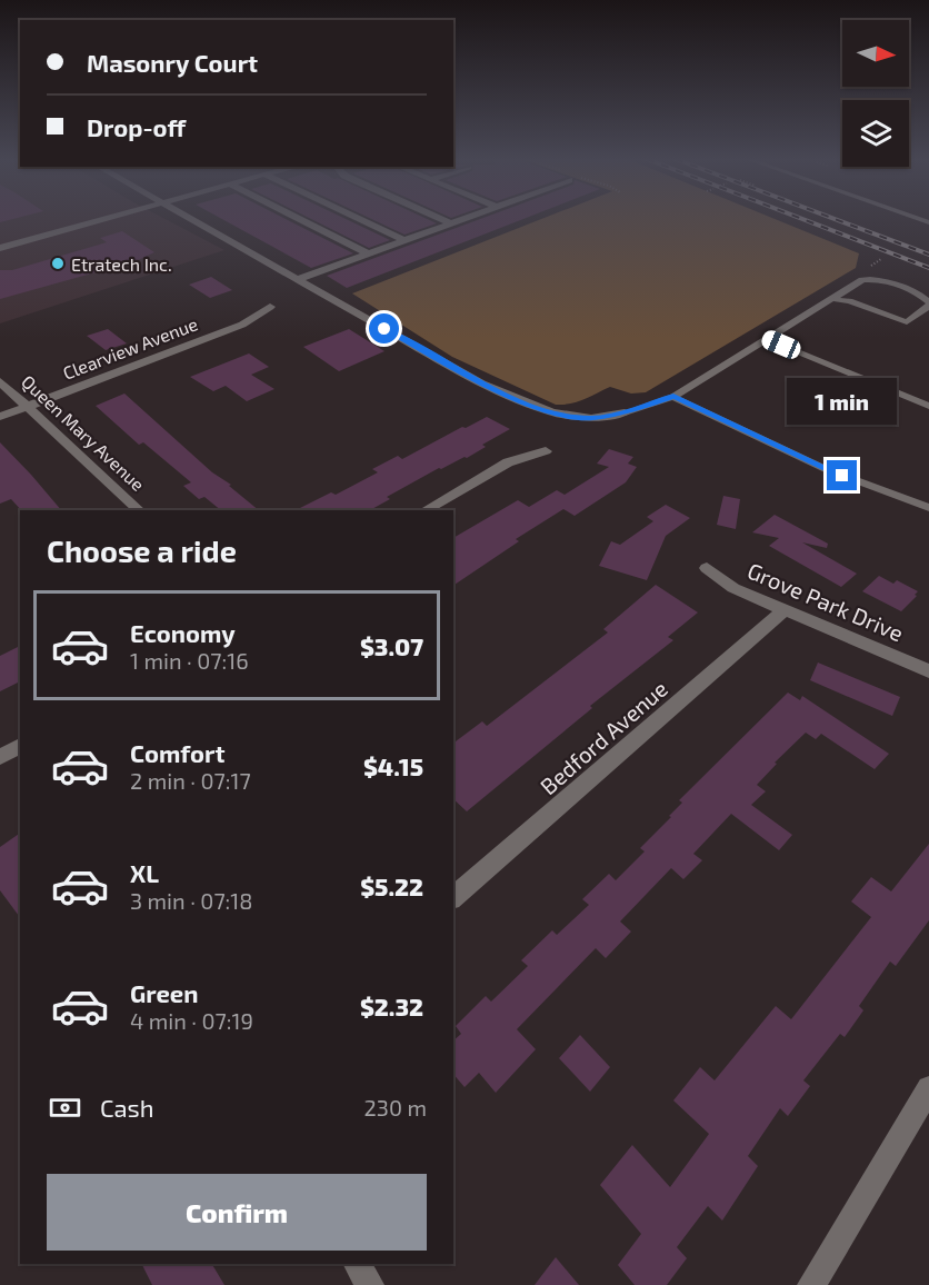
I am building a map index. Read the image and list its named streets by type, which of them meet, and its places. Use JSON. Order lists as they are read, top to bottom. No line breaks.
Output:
{"streets":{"street":["Clearview Avenue","Queen Mary Avenue","Grove Park Drive","Bedford Avenue"]},"crossings":[["Clearview Avenue","Queen Mary Avenue"],["Grove Park Drive","Bedford Avenue"]],"places":["Etratech Inc."],"north":"right","page":{"banner":["Masonry Court","Drop-off"],"bubble":"1 min","heading":"Choose a ride","list":[{"name":"Economy","note":"1 min · 07:16","value":"$3.07"},{"name":"Comfort","note":"2 min · 07:17","value":"$4.15"},{"name":"XL","note":"3 min · 07:18","value":"$5.22"},{"name":"Green","note":"4 min · 07:19","value":"$2.32"}],"pay":["Cash","230 m"],"buttons":"Confirm"}}
